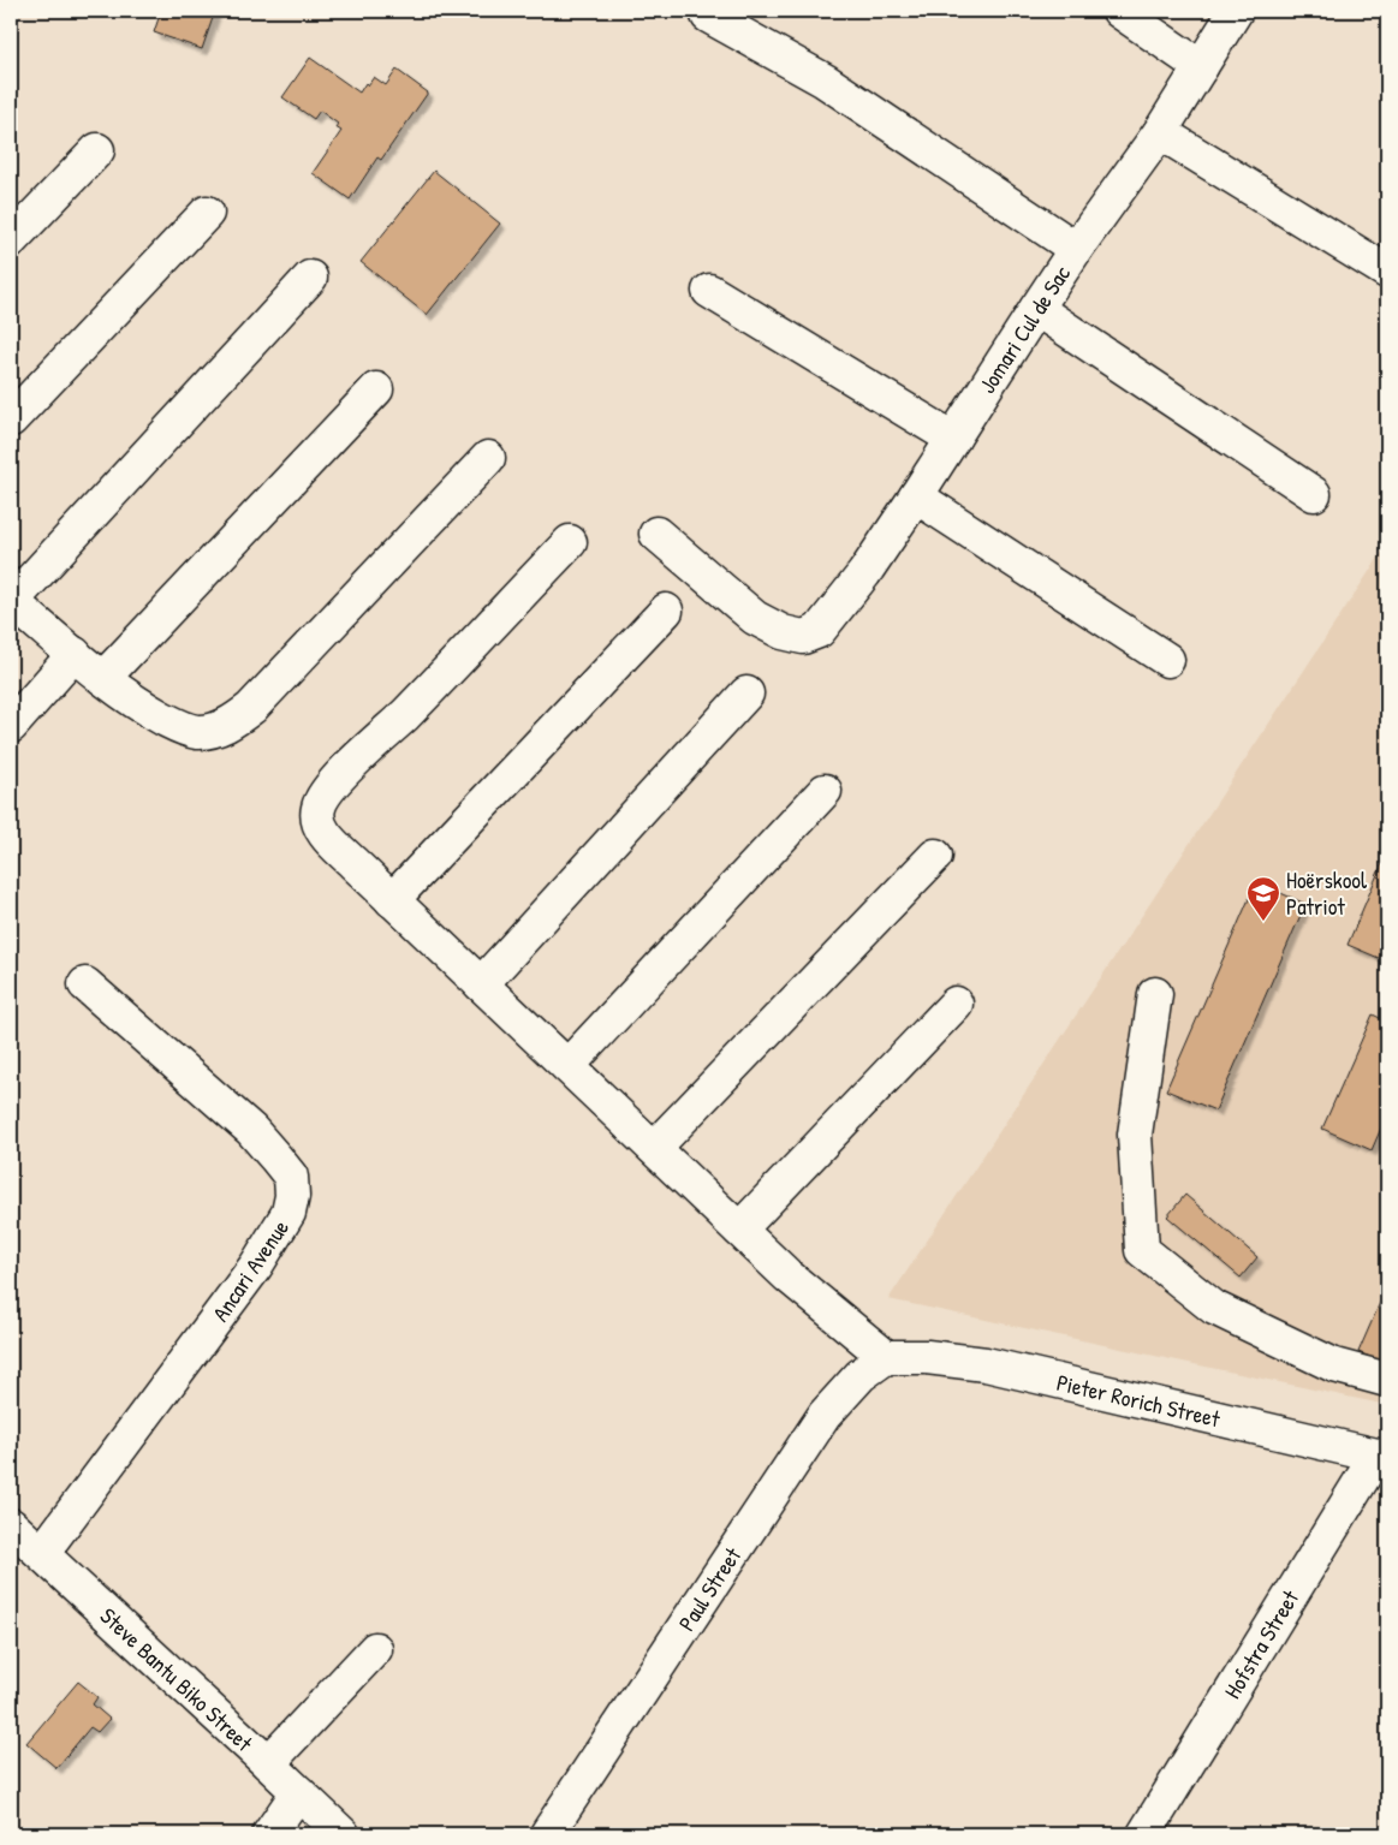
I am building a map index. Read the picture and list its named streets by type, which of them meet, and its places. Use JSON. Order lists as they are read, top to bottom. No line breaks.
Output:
{"streets":{"street":["Jomari Cul de Sac","Ancari Avenue","Pieter Rorich Street","Paul Street","Hofstra Street","Steve Bantu Biko Street"]},"crossings":[["Ancari Avenue","Steve Bantu Biko Street"],["Pieter Rorich Street","Paul Street"],["Pieter Rorich Street","Hofstra Street"]],"places":{"school or university":["Hoërskool Patriot"]}}
